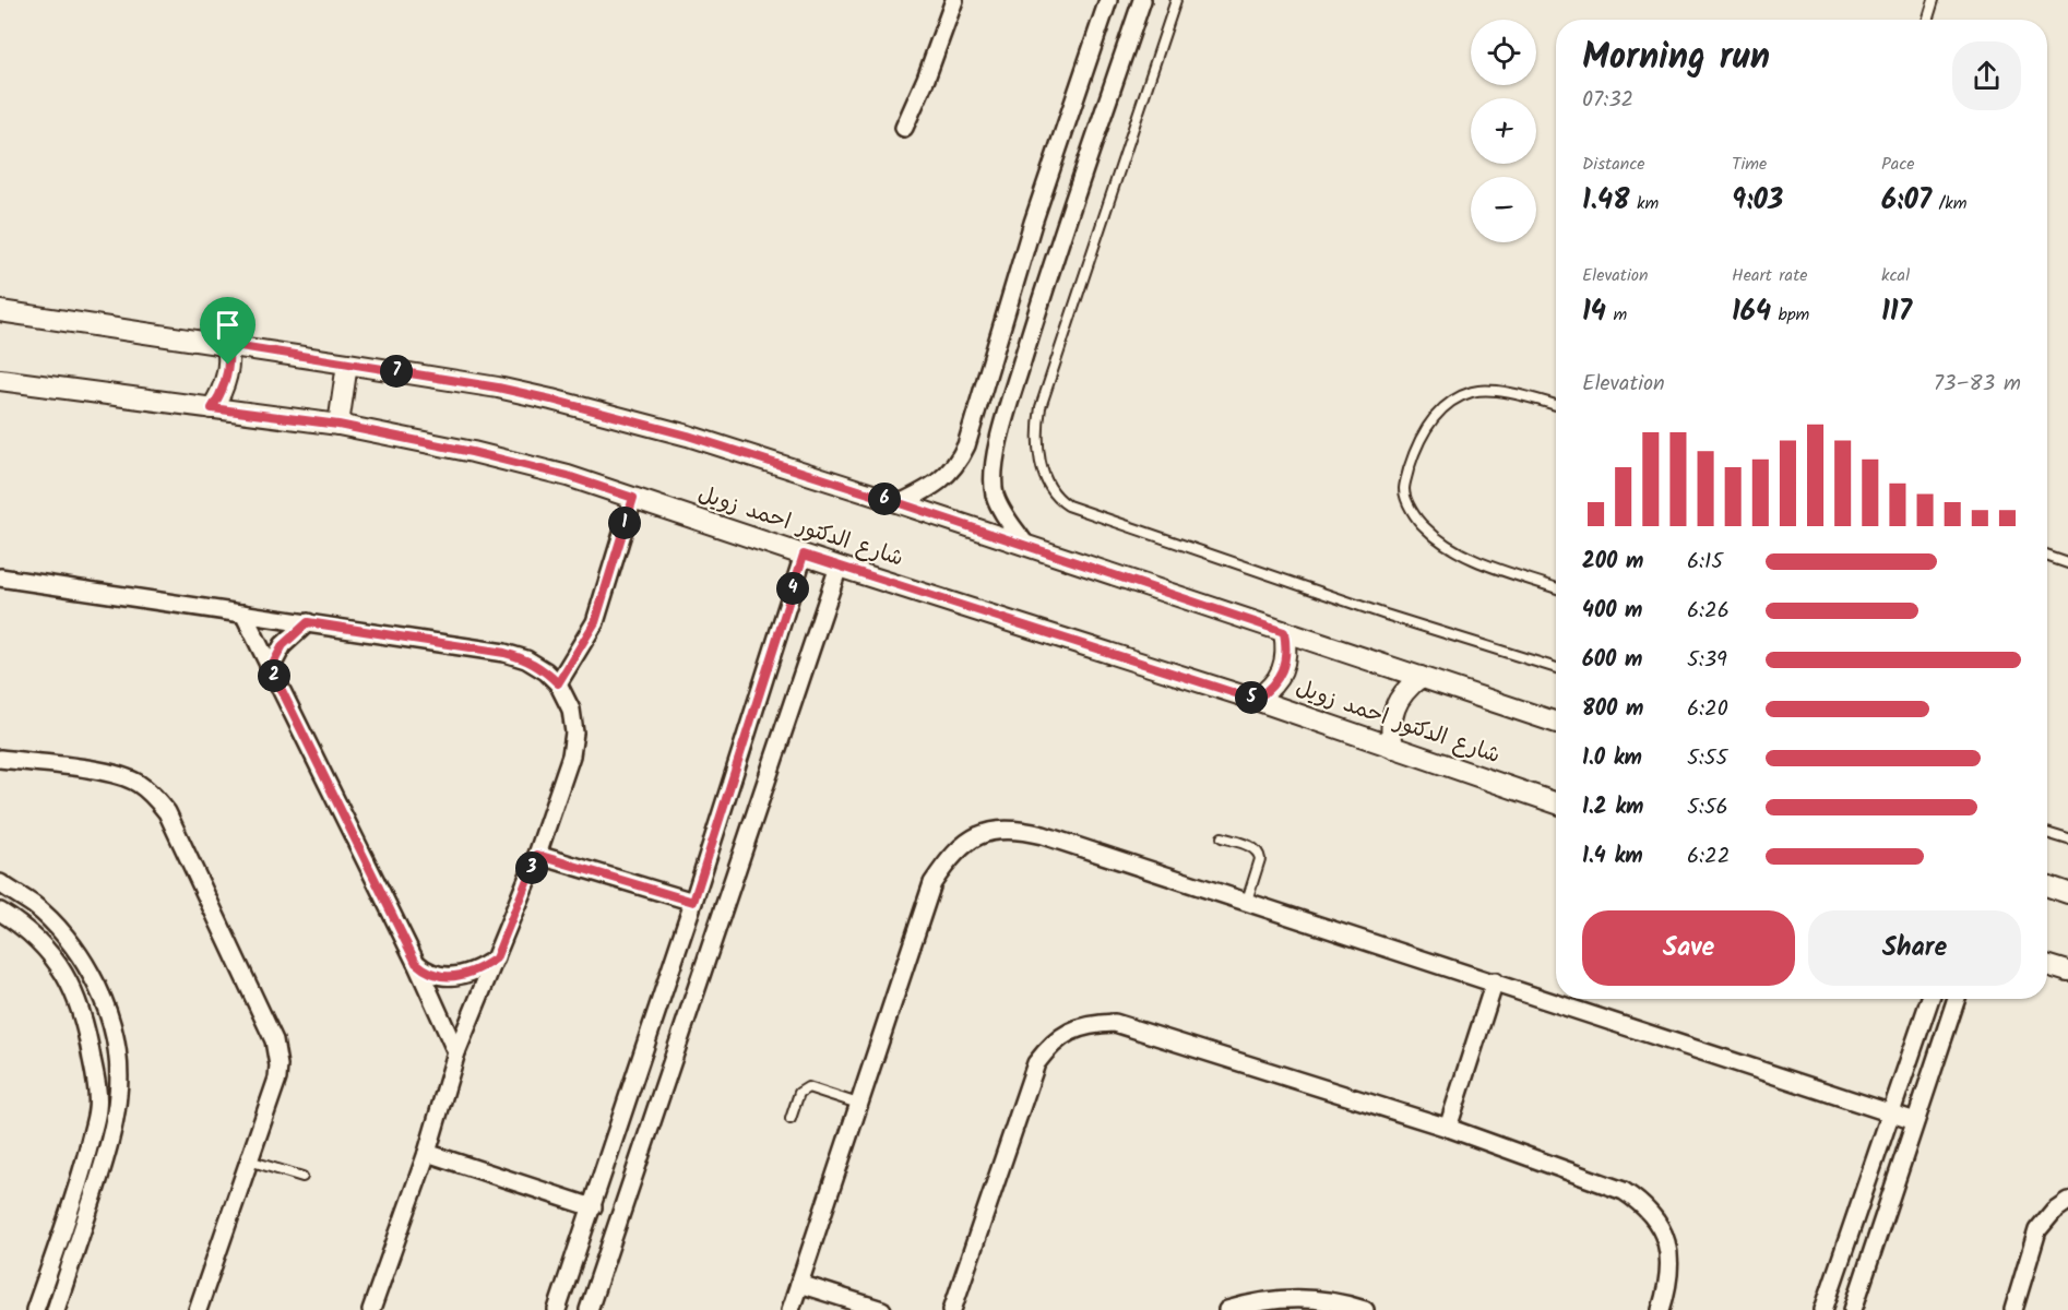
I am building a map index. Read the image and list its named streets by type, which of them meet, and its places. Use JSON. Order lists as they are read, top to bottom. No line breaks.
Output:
{"streets":{"street":["شارع الدكتور احمد زويل"]},"page":{"map_buttons":["+","−"],"heading":["Morning run","07:32"],"stats":[["Distance","1.48 km"],["Time","9:03"],["Pace","6:07 /km"],["Elevation","14 m"],["Heart rate","164 bpm"],["kcal","117"]],"chart":["Elevation","73–83 m"],"pins":["7","6","1","4","2","5","3"],"list":[{"name":"200 m","note":"6:15"},{"name":"400 m","note":"6:26"},{"name":"600 m","note":"5:39"},{"name":"800 m","note":"6:20"},{"name":"1.0 km","note":"5:55"},{"name":"1.2 km","note":"5:56"},{"name":"1.4 km","note":"6:22"}],"buttons":["Save","Share"]}}
